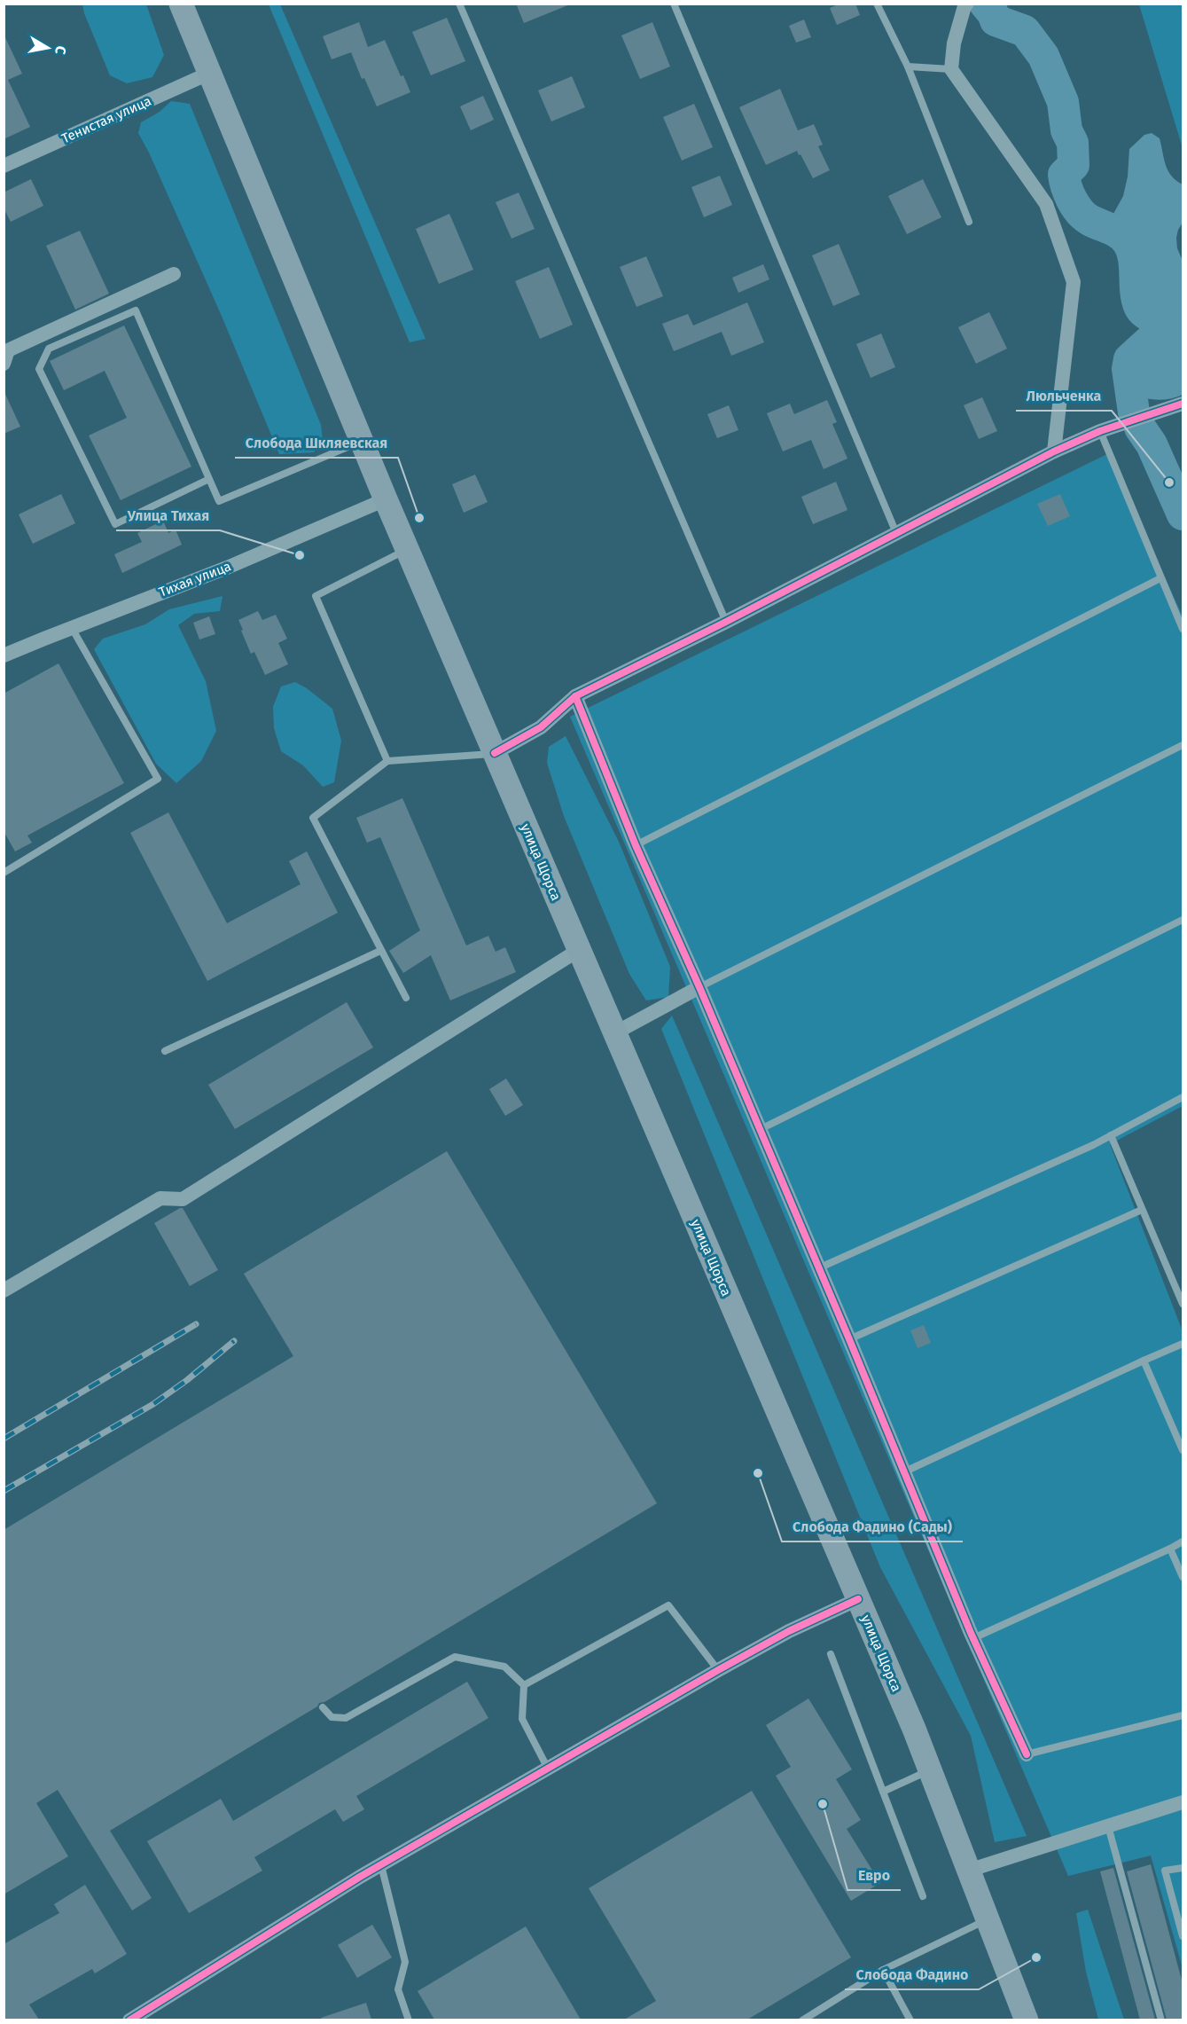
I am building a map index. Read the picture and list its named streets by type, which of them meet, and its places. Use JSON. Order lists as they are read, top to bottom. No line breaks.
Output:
{"streets":{"main road":["улица Щорса"],"street":["Тенистая улица","Тихая улица"]},"crossings":[["Тенистая улица","улица Щорса"],["Тихая улица","улица Щорса"]],"places":["Люльченка","Слобода Шкляевская","Улица Тихая","Слобода Фадино (Сады)","Евро","Слобода Фадино"],"north":"right"}
